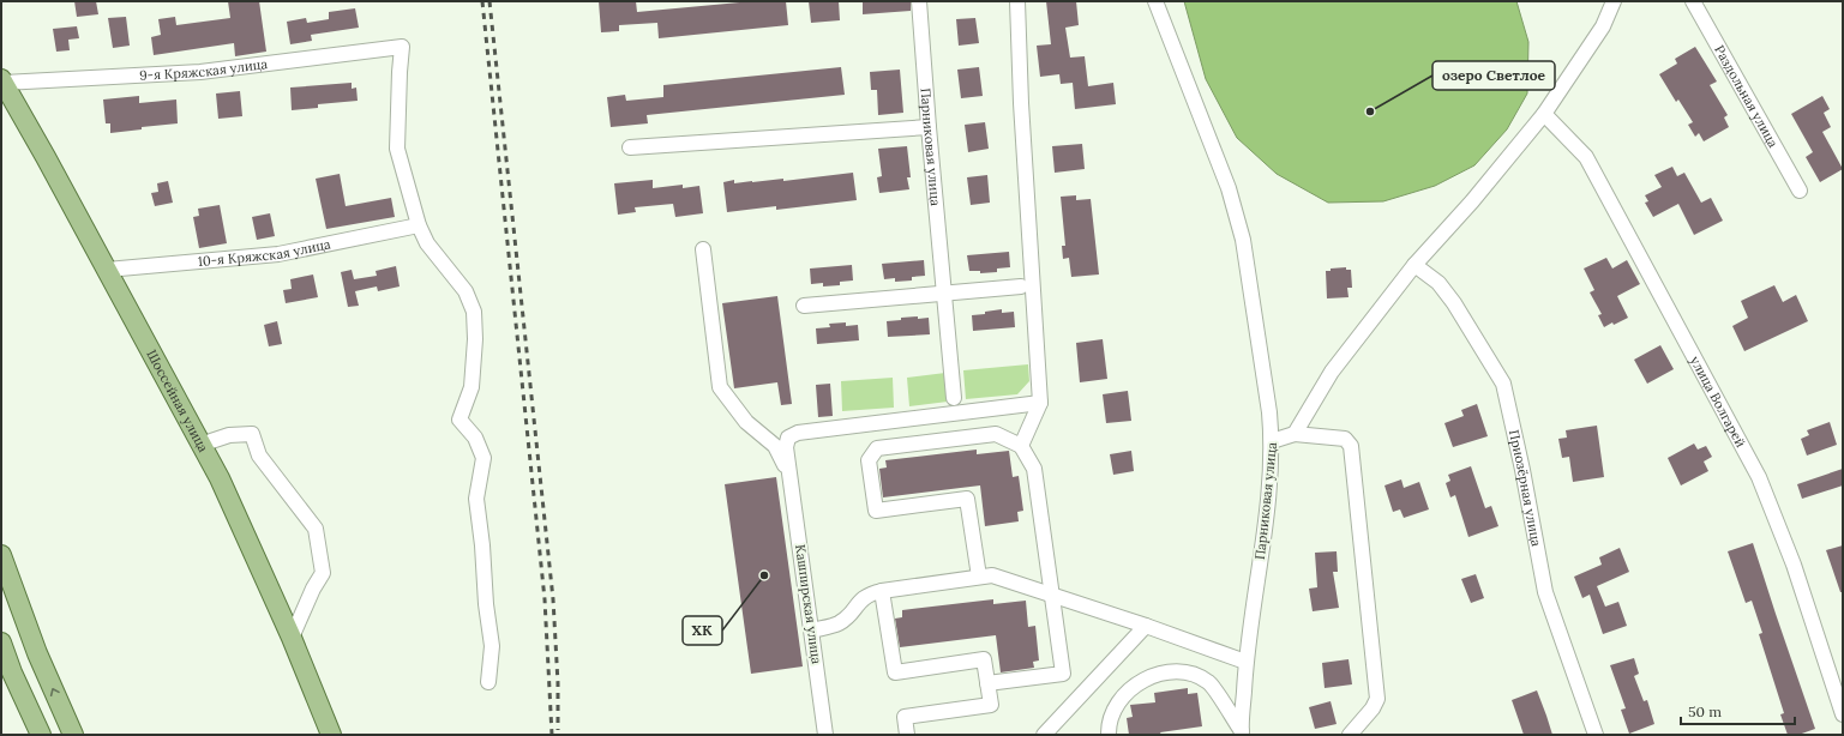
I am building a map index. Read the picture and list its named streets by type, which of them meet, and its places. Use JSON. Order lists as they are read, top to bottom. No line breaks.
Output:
{"streets":{"main road":["Шоссейная улица"],"street":["9-я Кряжская улица","Раздольная улица","Парниковая улица","10-я Кряжская улица","улица Волгарей","Приозёрная улица","Кашпирская улица"]},"crossings":[["9-я Кряжская улица","10-я Кряжская улица"],["9-я Кряжская улица","Шоссейная улица"],["10-я Кряжская улица","Шоссейная улица"]],"places":["озеро Светлое","ХК"],"scale_bar":"50 m"}
